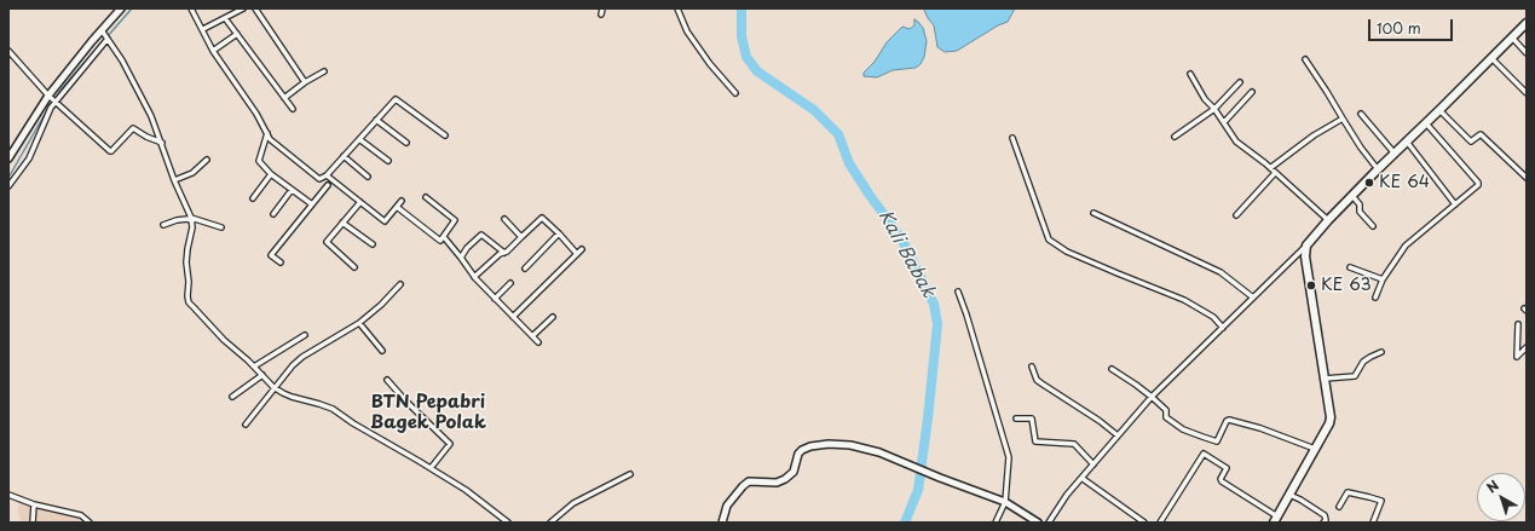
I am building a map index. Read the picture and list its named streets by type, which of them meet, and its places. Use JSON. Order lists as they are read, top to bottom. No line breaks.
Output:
{"districts":["BTN Pepabri Bagek Polak"],"water":["Kali Babak"],"places":["KE 64","KE 63"],"scale_bar":"100 m","north":"top left"}
